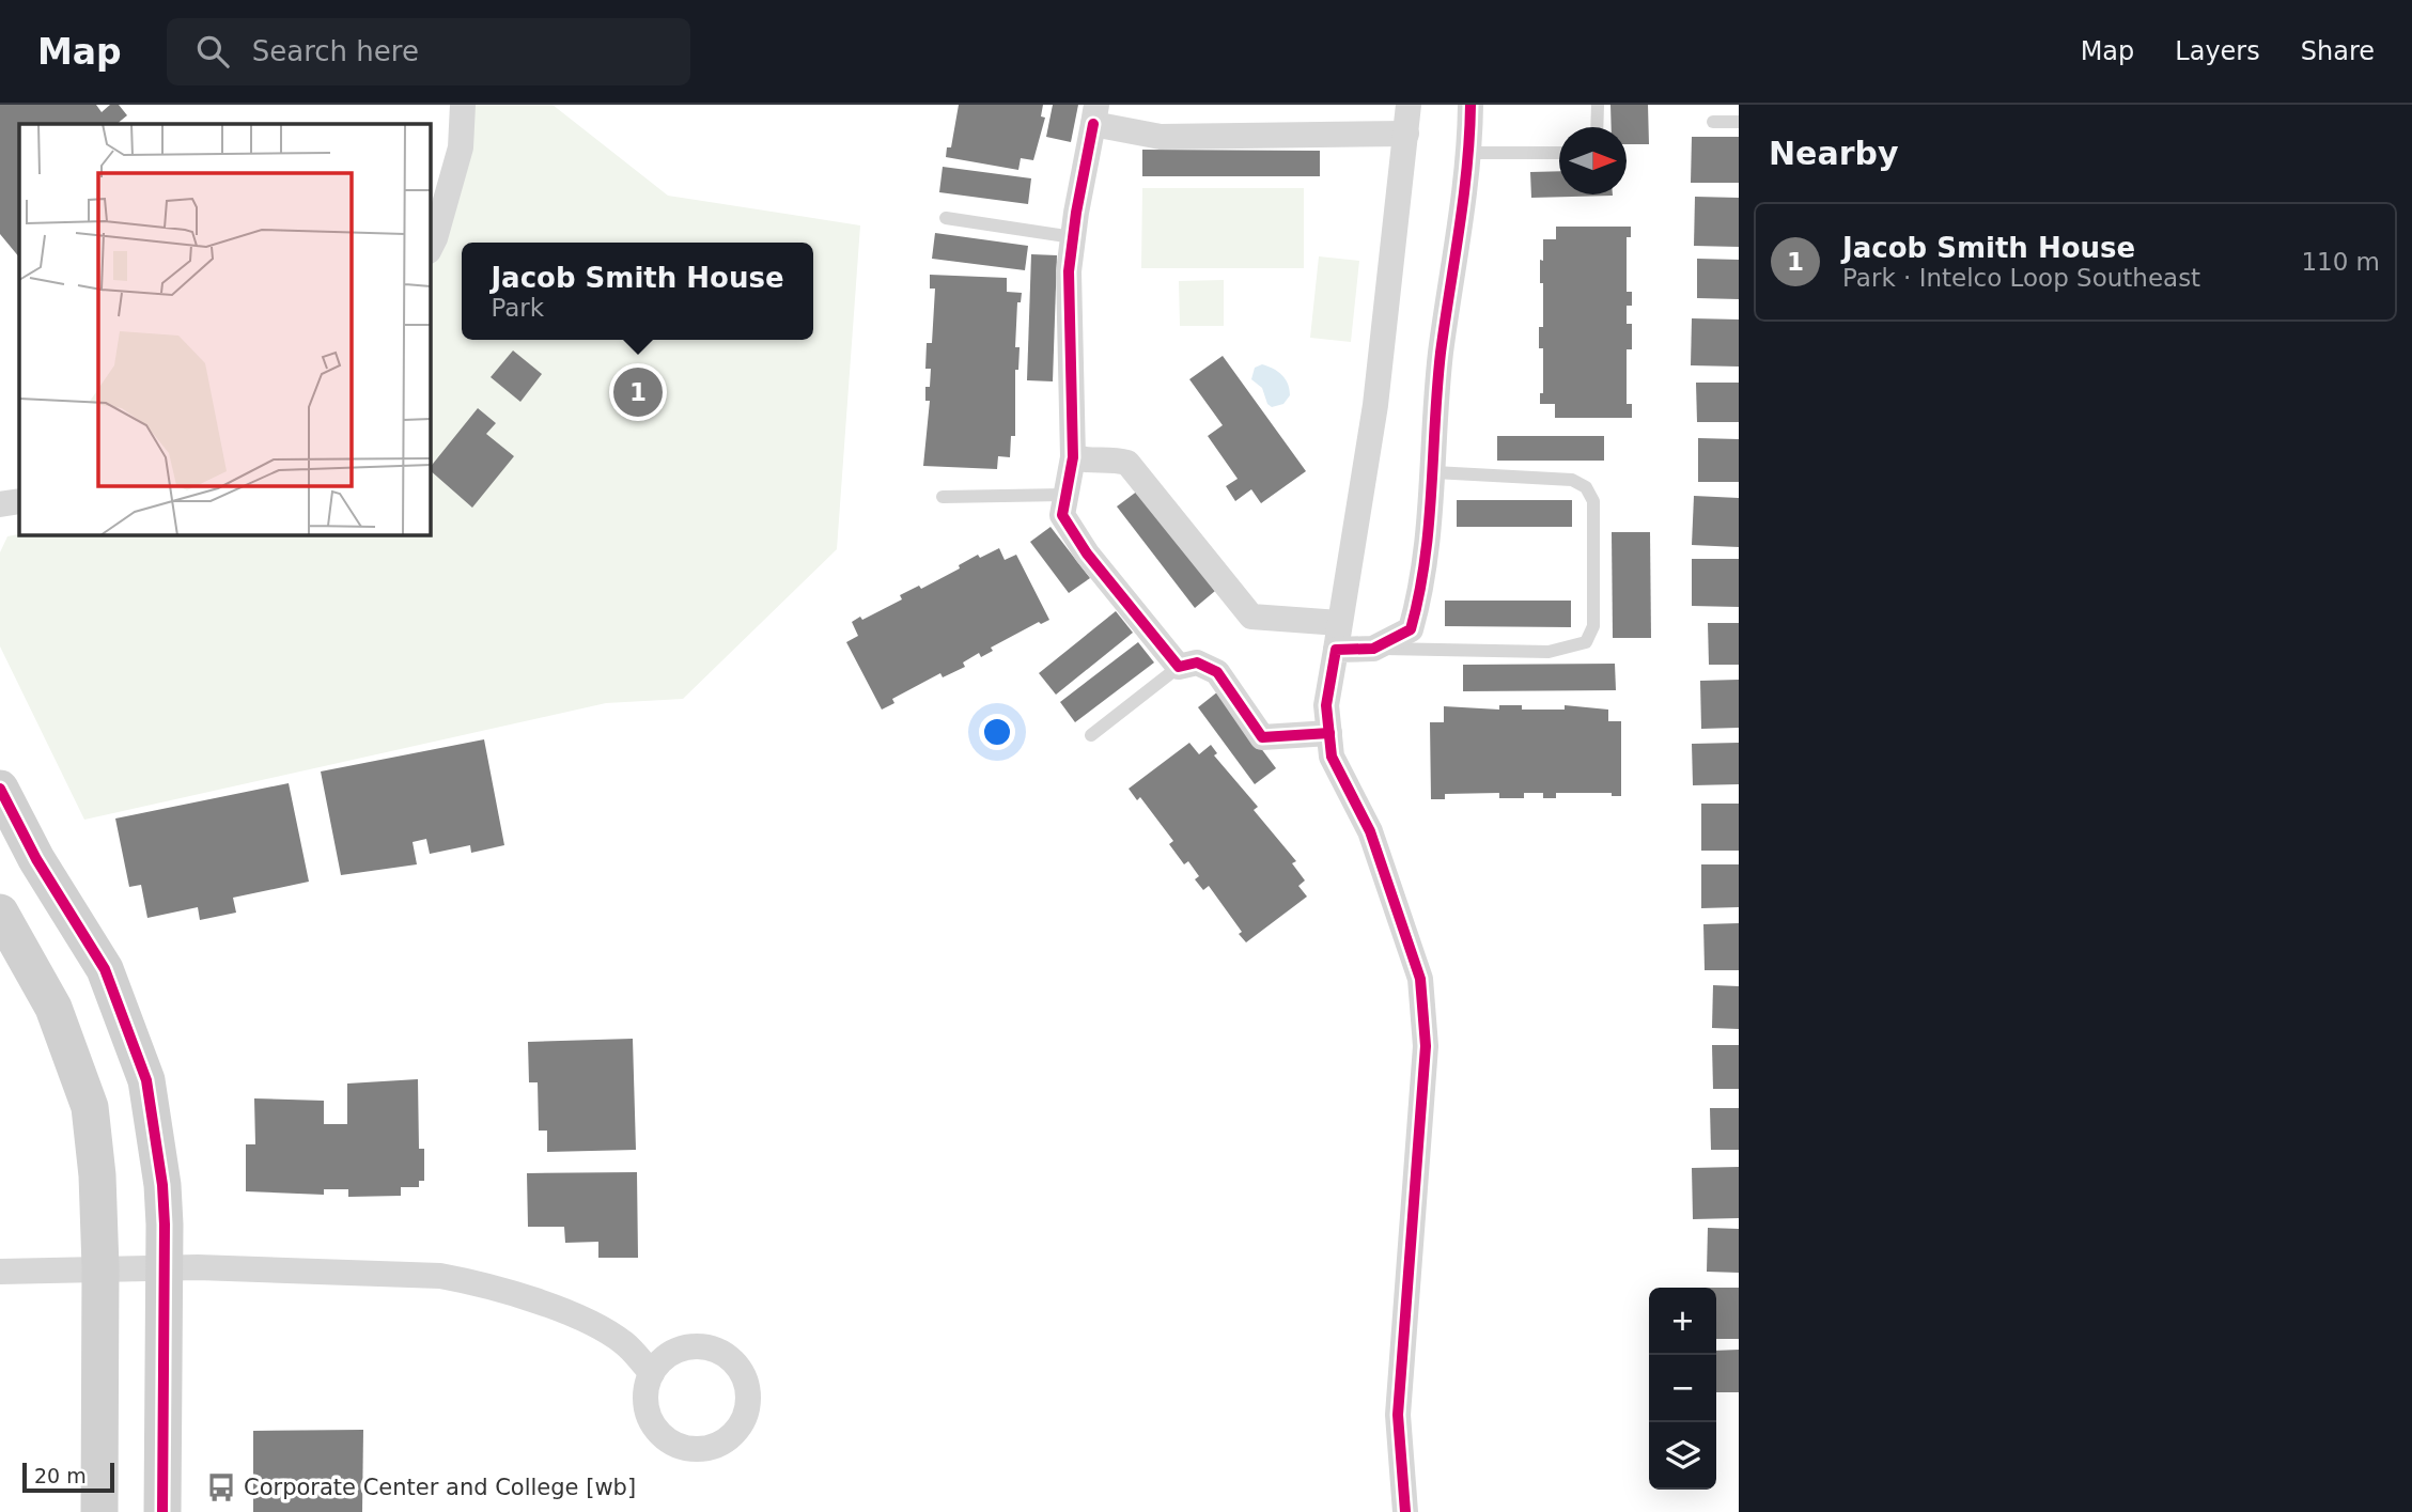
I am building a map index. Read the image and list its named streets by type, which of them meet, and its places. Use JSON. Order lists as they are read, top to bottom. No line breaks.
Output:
{"places":{"bus stop":["Corporate Center and College [wb]"]},"scale_bar":"20 m","north":"right","page":{"header":"Map","search":"Search here","nav":["Map","Layers","Share"],"heading":"Nearby","list":[{"mark":"1","name":"Jacob Smith House","note":"Park · Intelco Loop Southeast","value":"110 m"}],"popup":["Jacob Smith House","Park"],"pins":"1","map_buttons":["+","−"],"scale":"20 m"}}
